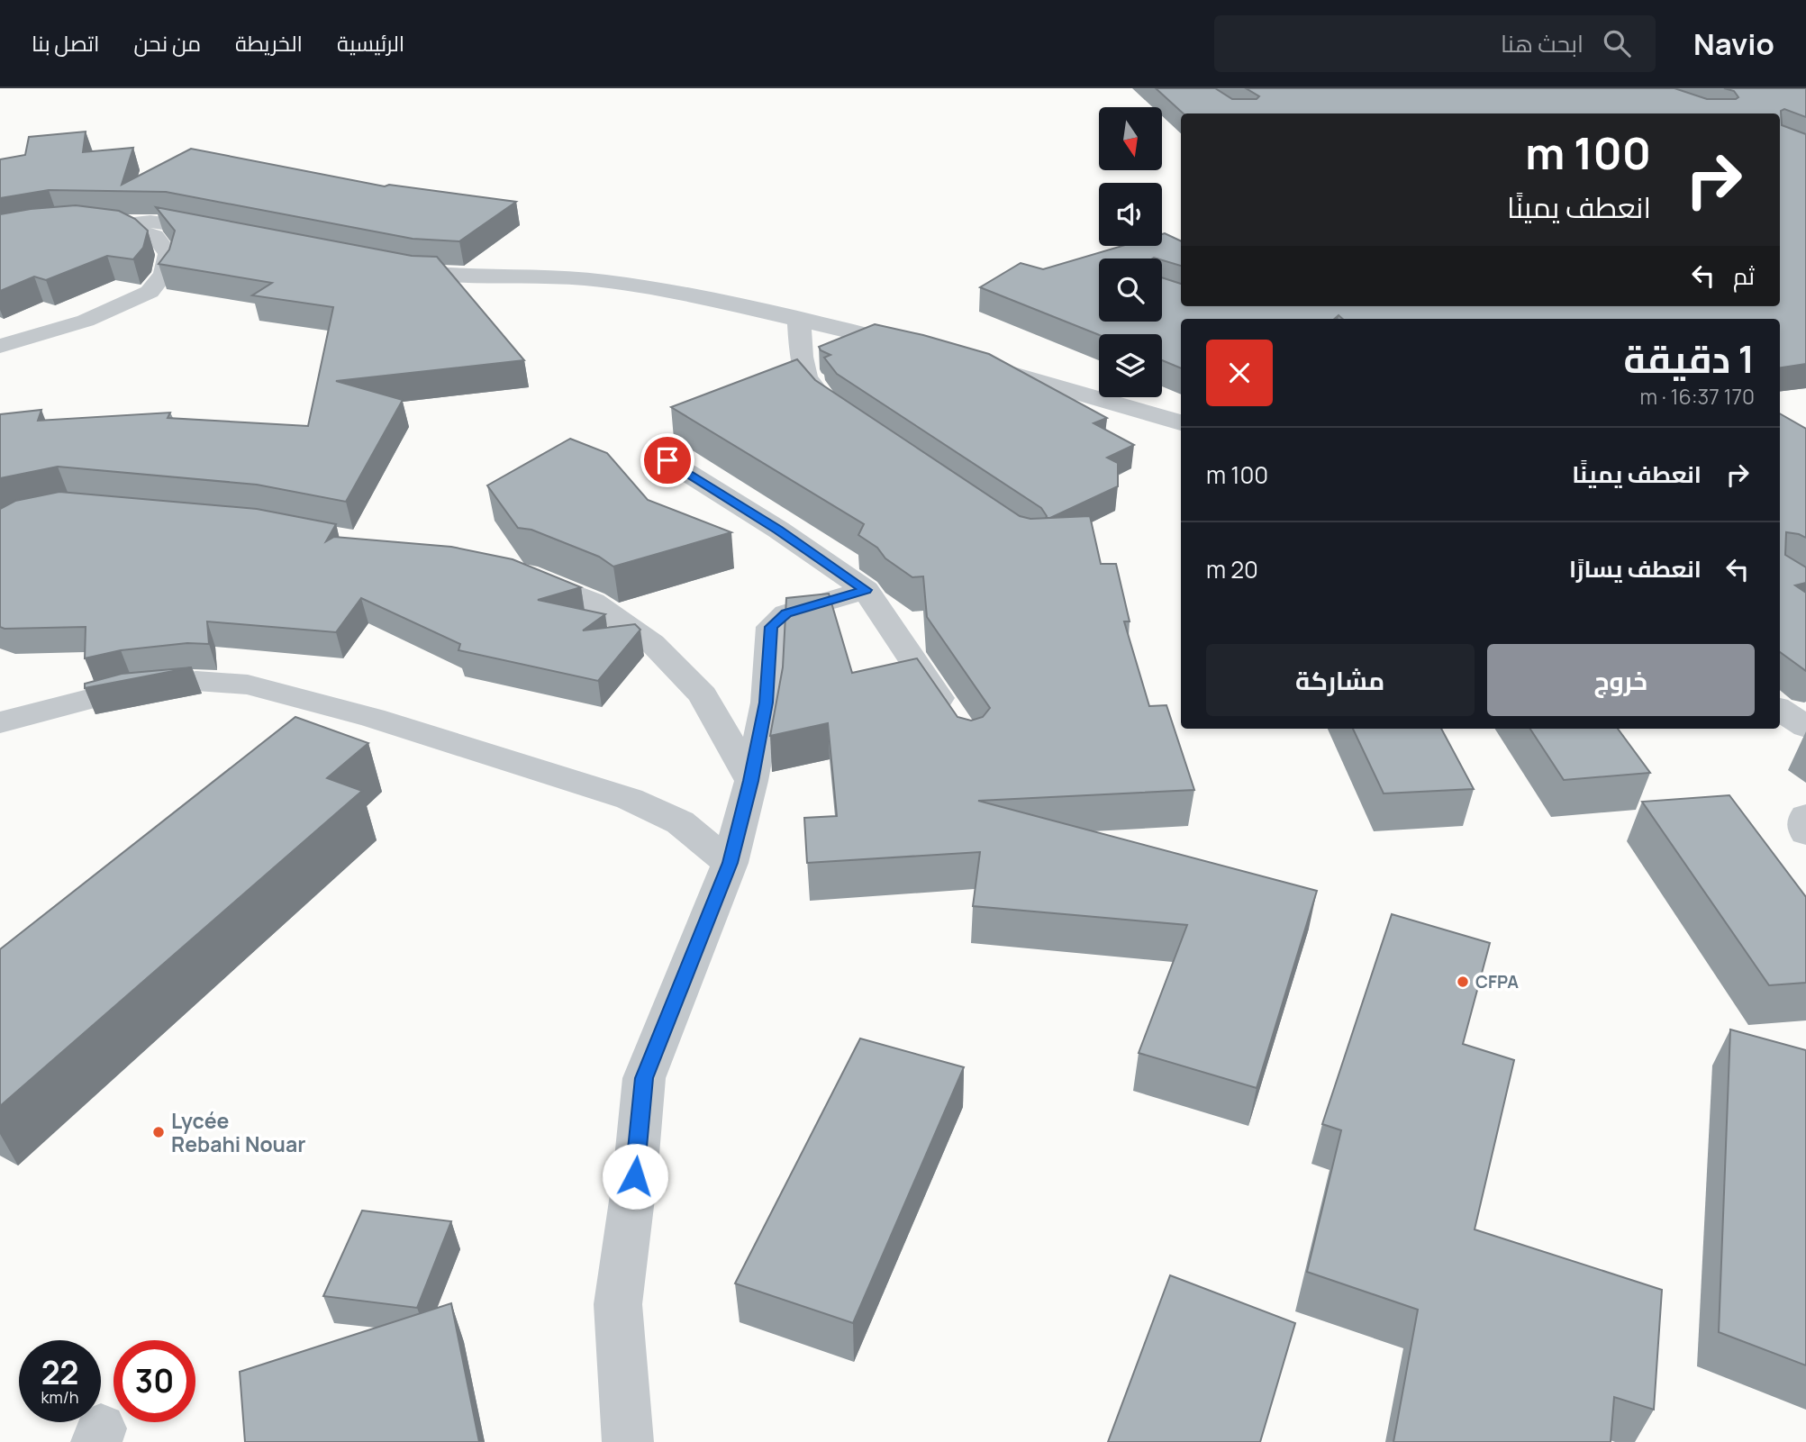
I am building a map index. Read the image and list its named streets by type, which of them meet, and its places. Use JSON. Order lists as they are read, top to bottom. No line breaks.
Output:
{"places":["CFPA","Lycée Rebahi Nouar"],"north":"bottom","page":{"header":"Navio","search":"ابحث هنا","nav":["الرئيسية","الخريطة","من نحن","اتصل بنا"],"turn":["100 m","انعطف يمينًا"],"then":"ثم","heading":["1 دقيقة","170 m · 16:37"],"list":[{"name":"انعطف يمينًا","value":"100 m"},{"name":"انعطف يسارًا","value":"20 m"}],"buttons":["خروج","مشاركة"],"speed":"22 km/h","limit":"30"}}
